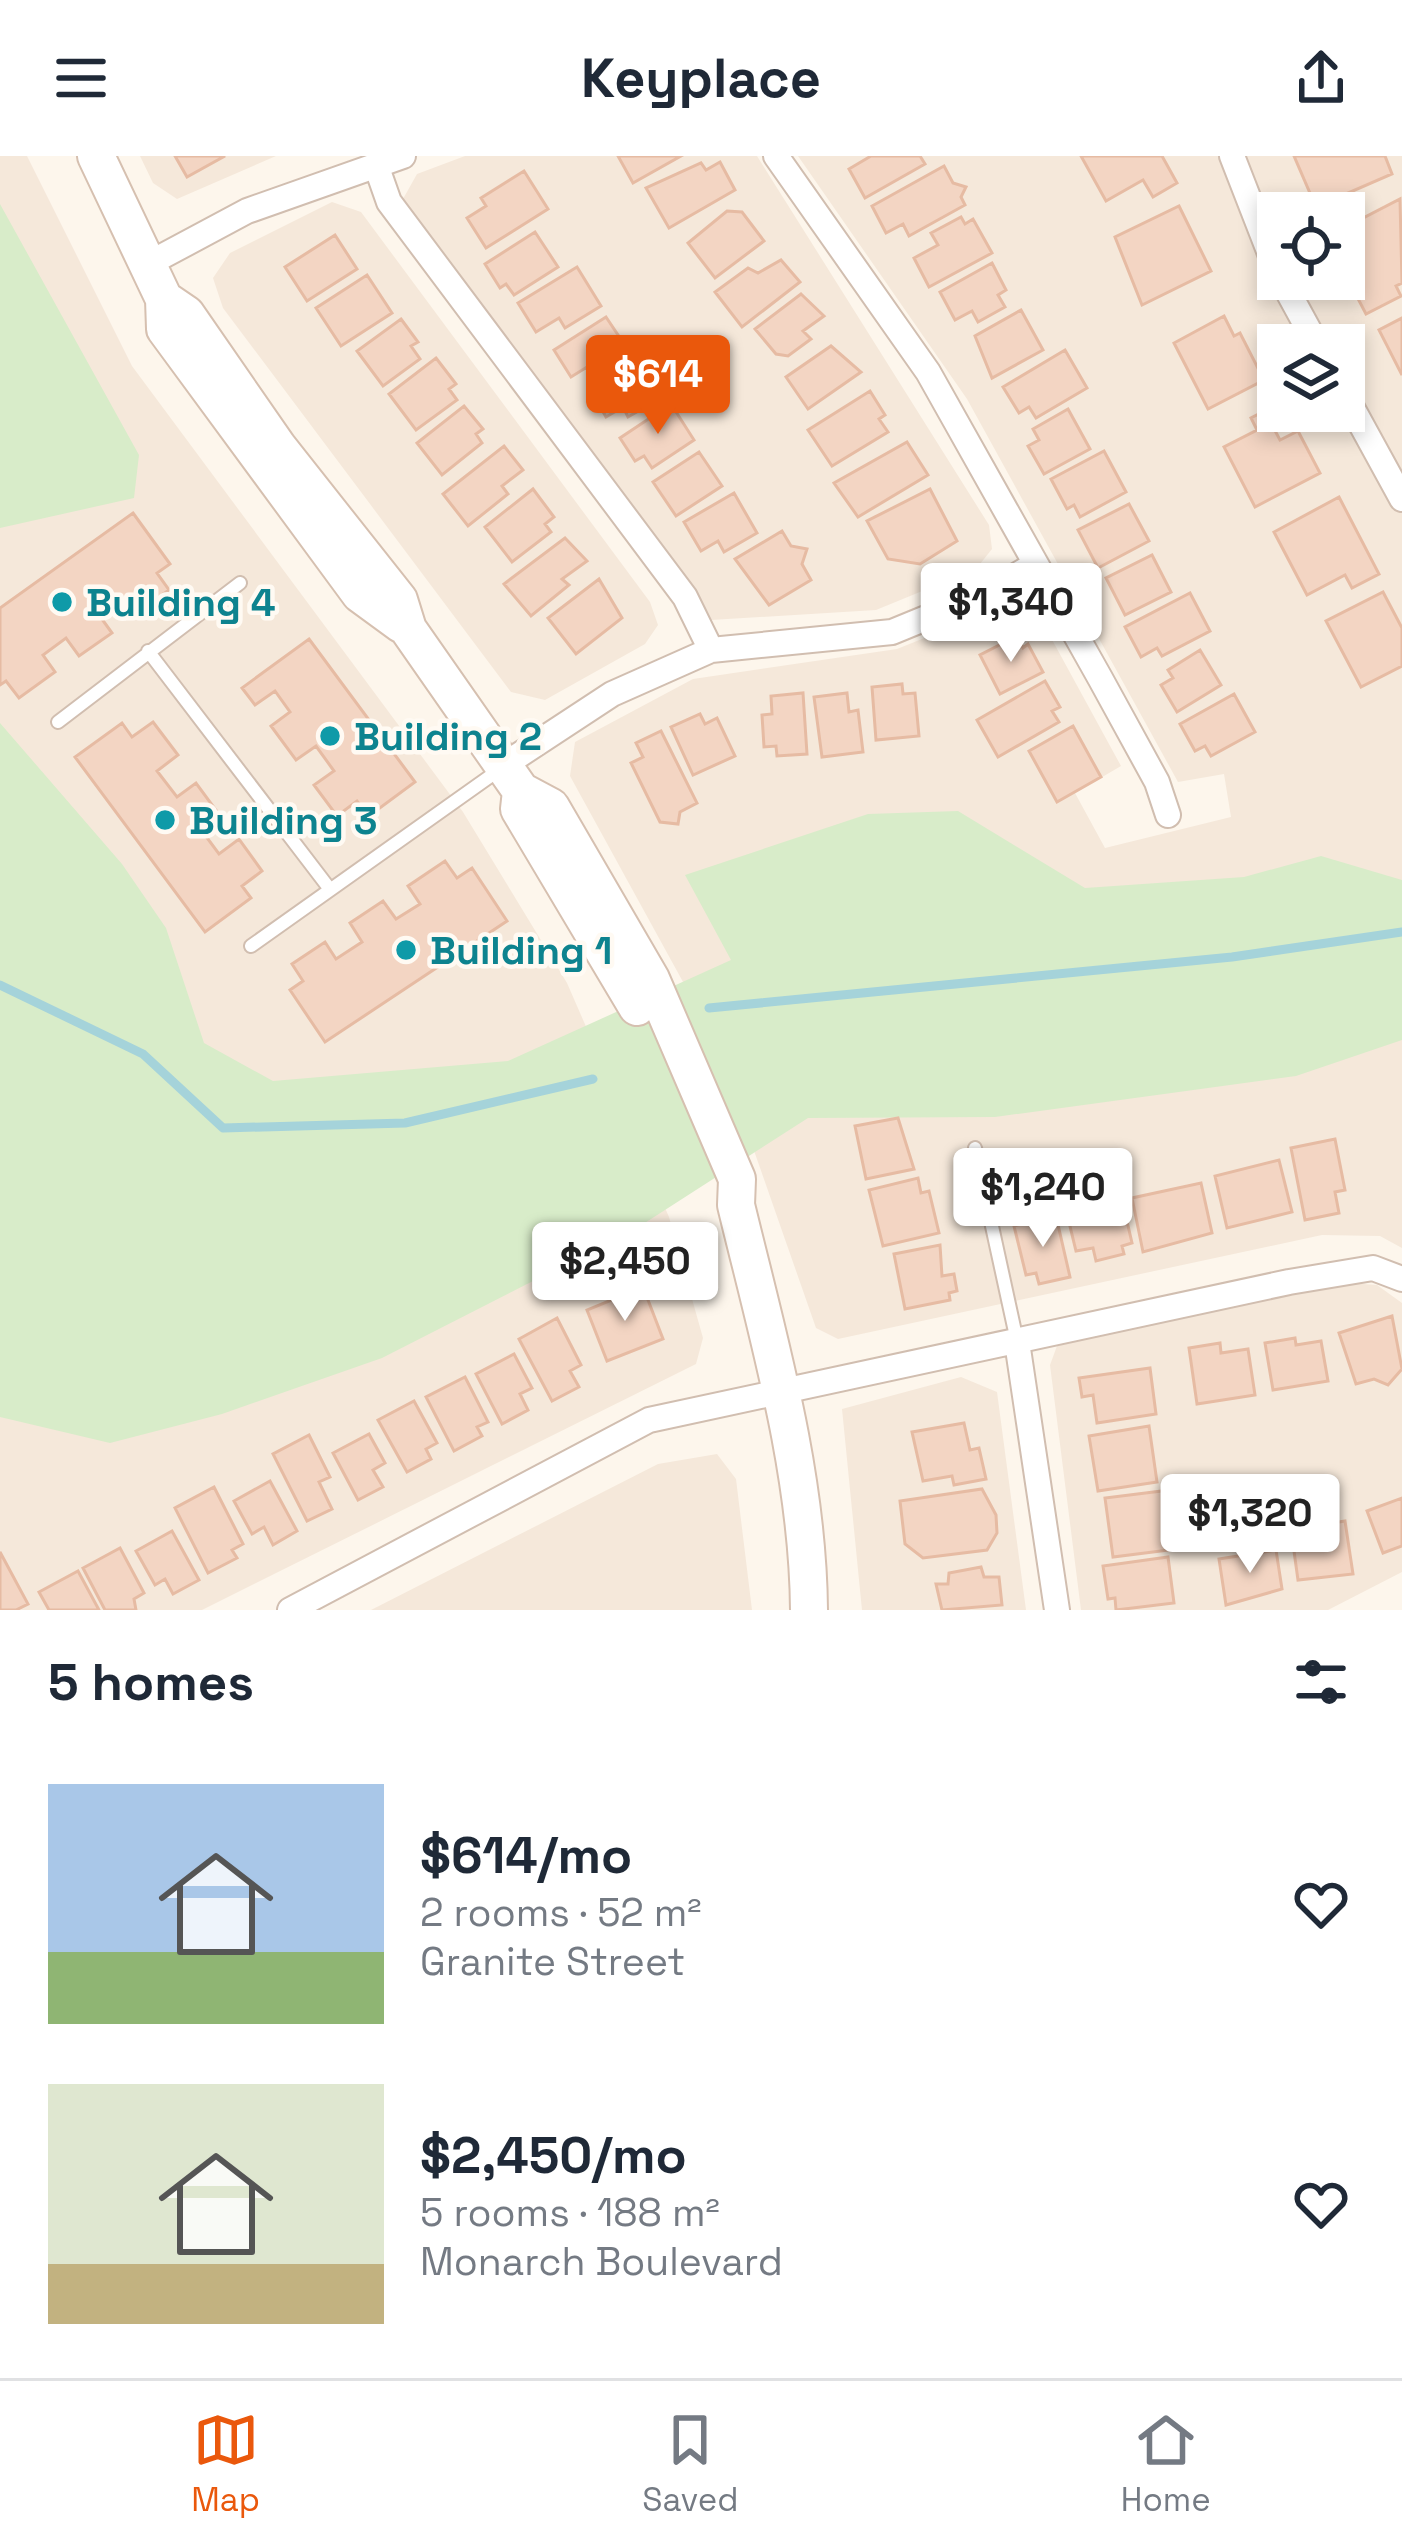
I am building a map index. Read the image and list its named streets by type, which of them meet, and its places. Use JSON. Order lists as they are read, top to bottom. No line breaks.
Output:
{"places":["Building 4","Building 2","Building 3","Building 1"],"page":{"header":"Keyplace","price":["$614","$1,340","$1,240","$2,450","$1,320"],"heading":"5 homes","list":[{"name":"$614/mo","note":"2 rooms · 52 m² · Granite Street"},{"name":"$2,450/mo","note":"5 rooms · 188 m² · Monarch Boulevard"}],"tabs":["Map","Saved","Home"]}}
